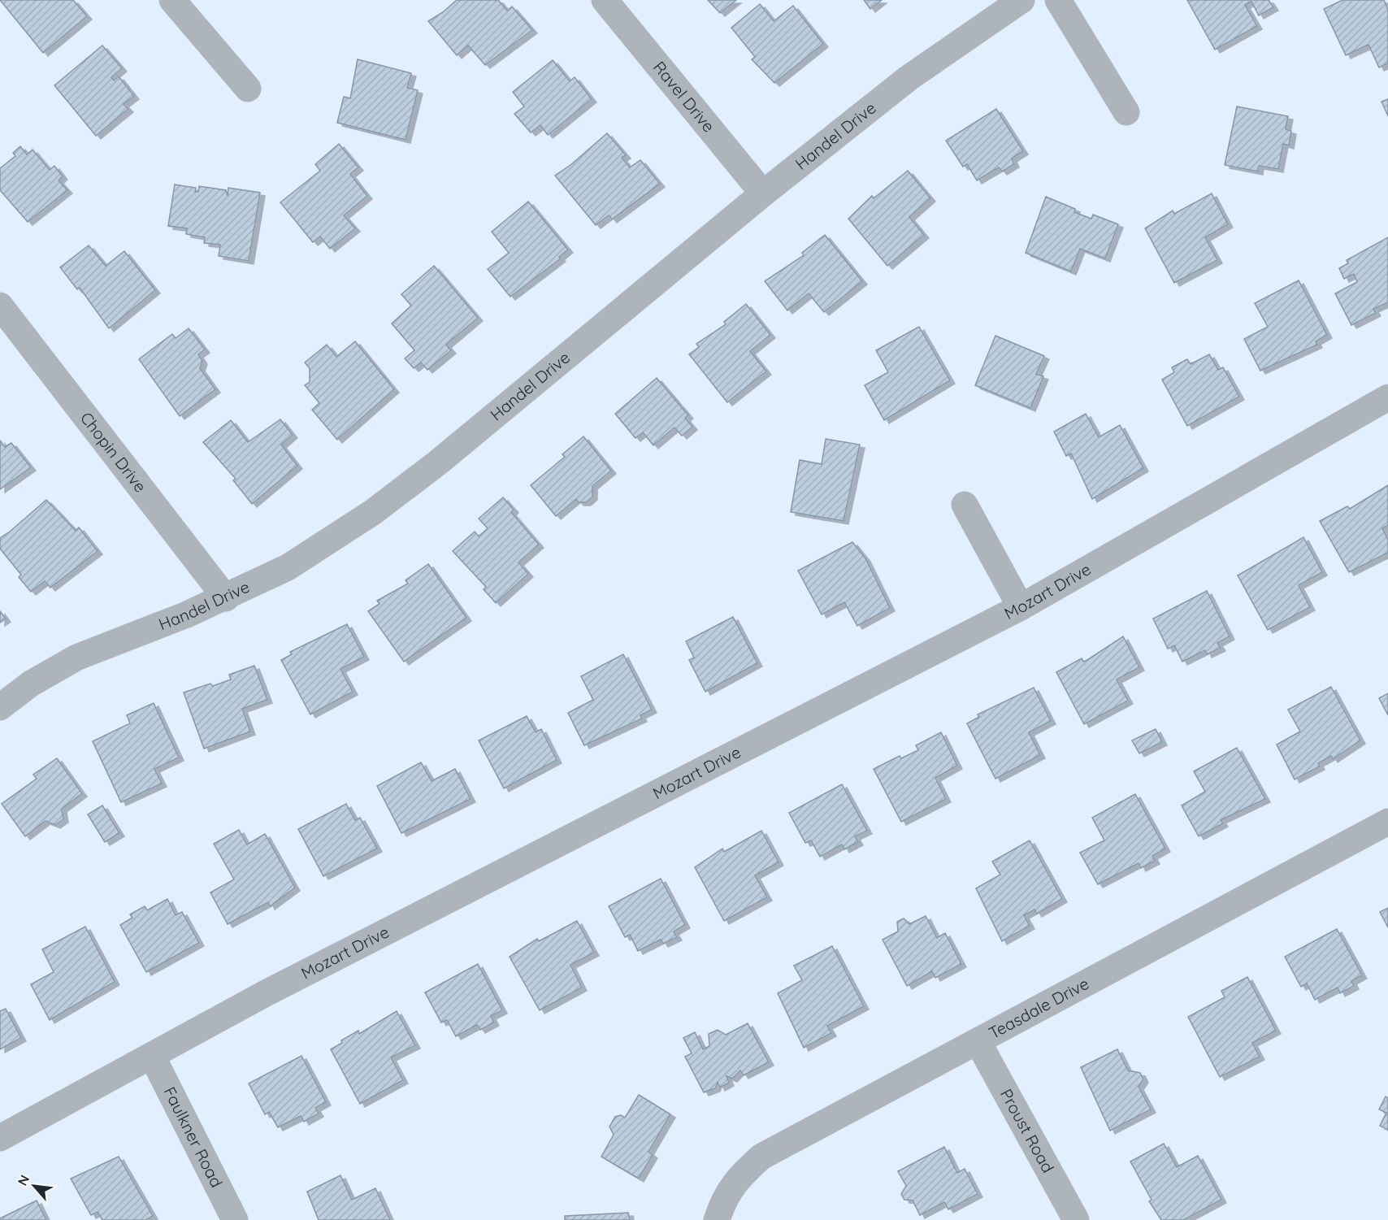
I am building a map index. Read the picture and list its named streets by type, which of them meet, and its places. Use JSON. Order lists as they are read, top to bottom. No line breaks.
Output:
{"streets":{"street":["Ravel Drive","Handel Drive","Chopin Drive","Mozart Drive","Teasdale Drive","Proust Road","Faulkner Road"]},"crossings":[["Ravel Drive","Handel Drive"],["Handel Drive","Chopin Drive"],["Mozart Drive","Faulkner Road"],["Teasdale Drive","Proust Road"]],"north":"top left"}
